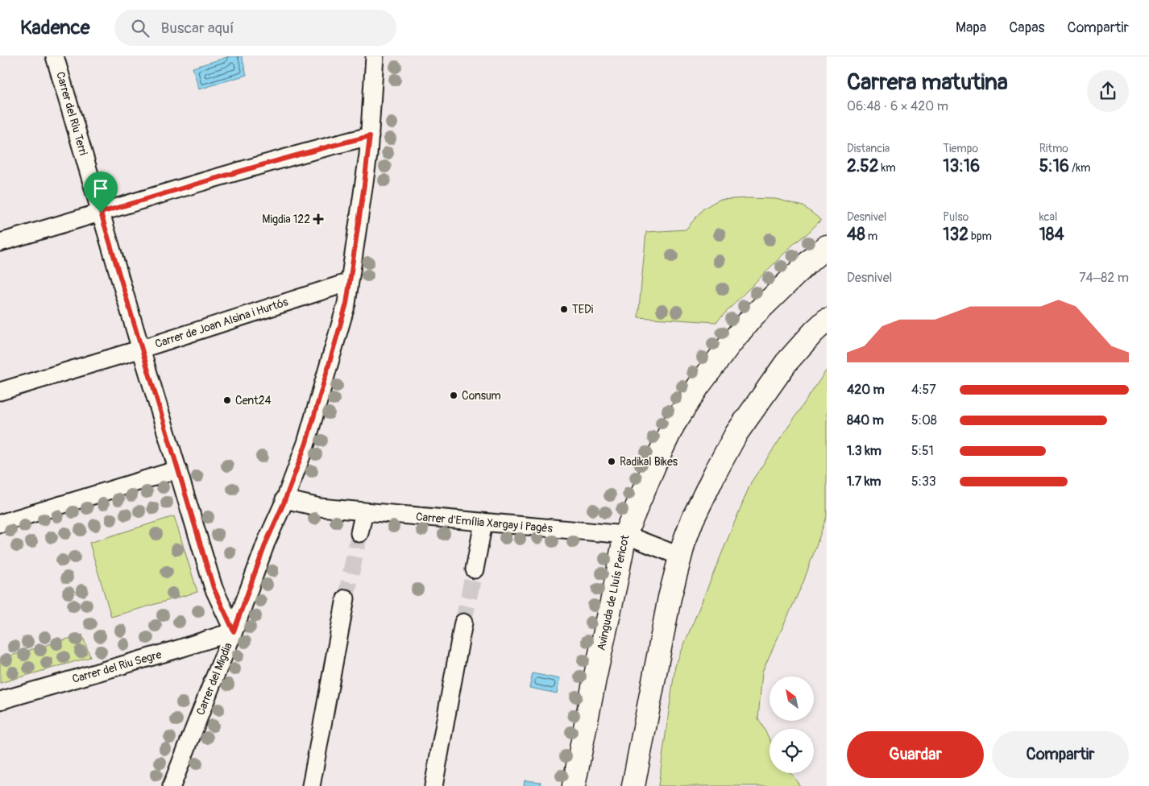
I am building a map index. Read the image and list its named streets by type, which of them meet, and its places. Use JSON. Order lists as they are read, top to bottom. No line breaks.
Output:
{"streets":{"street":["Carrer del Riu Terri","Carrer de Joan Alsina i Hurtós","Carrer d'Emília Xargay i Pagès","Avinguda de Lluís Pericot","Carrer del Riu Segre","Carrer del Migdia"]},"crossings":[["Carrer del Riu Terri","Carrer de Joan Alsina i Hurtós"],["Carrer del Riu Terri","Carrer del Riu Segre"],["Carrer del Riu Terri","Carrer del Migdia"],["Carrer de Joan Alsina i Hurtós","Carrer del Migdia"],["Carrer d'Emília Xargay i Pagès","Avinguda de Lluís Pericot"],["Carrer d'Emília Xargay i Pagès","Carrer del Migdia"],["Carrer del Riu Segre","Carrer del Migdia"]],"places":{"health":["Migdia 122"],"other":["TEDi","Consum","Cent24","Radikal Bikes"]},"north":"top left","page":{"header":"Kadence","search":"Buscar aquí","nav":["Mapa","Capas","Compartir"],"heading":["Carrera matutina","06:48 · 6 × 420 m"],"stats":[["Distancia","2.52 km"],["Tiempo","13:16"],["Ritmo","5:16 /km"],["Desnivel","48 m"],["Pulso","132 bpm"],["kcal","184"]],"chart":["Desnivel","74–82 m"],"list":[{"name":"420 m","note":"4:57"},{"name":"840 m","note":"5:08"},{"name":"1.3 km","note":"5:51"},{"name":"1.7 km","note":"5:33"}],"buttons":["Guardar","Compartir"]}}
